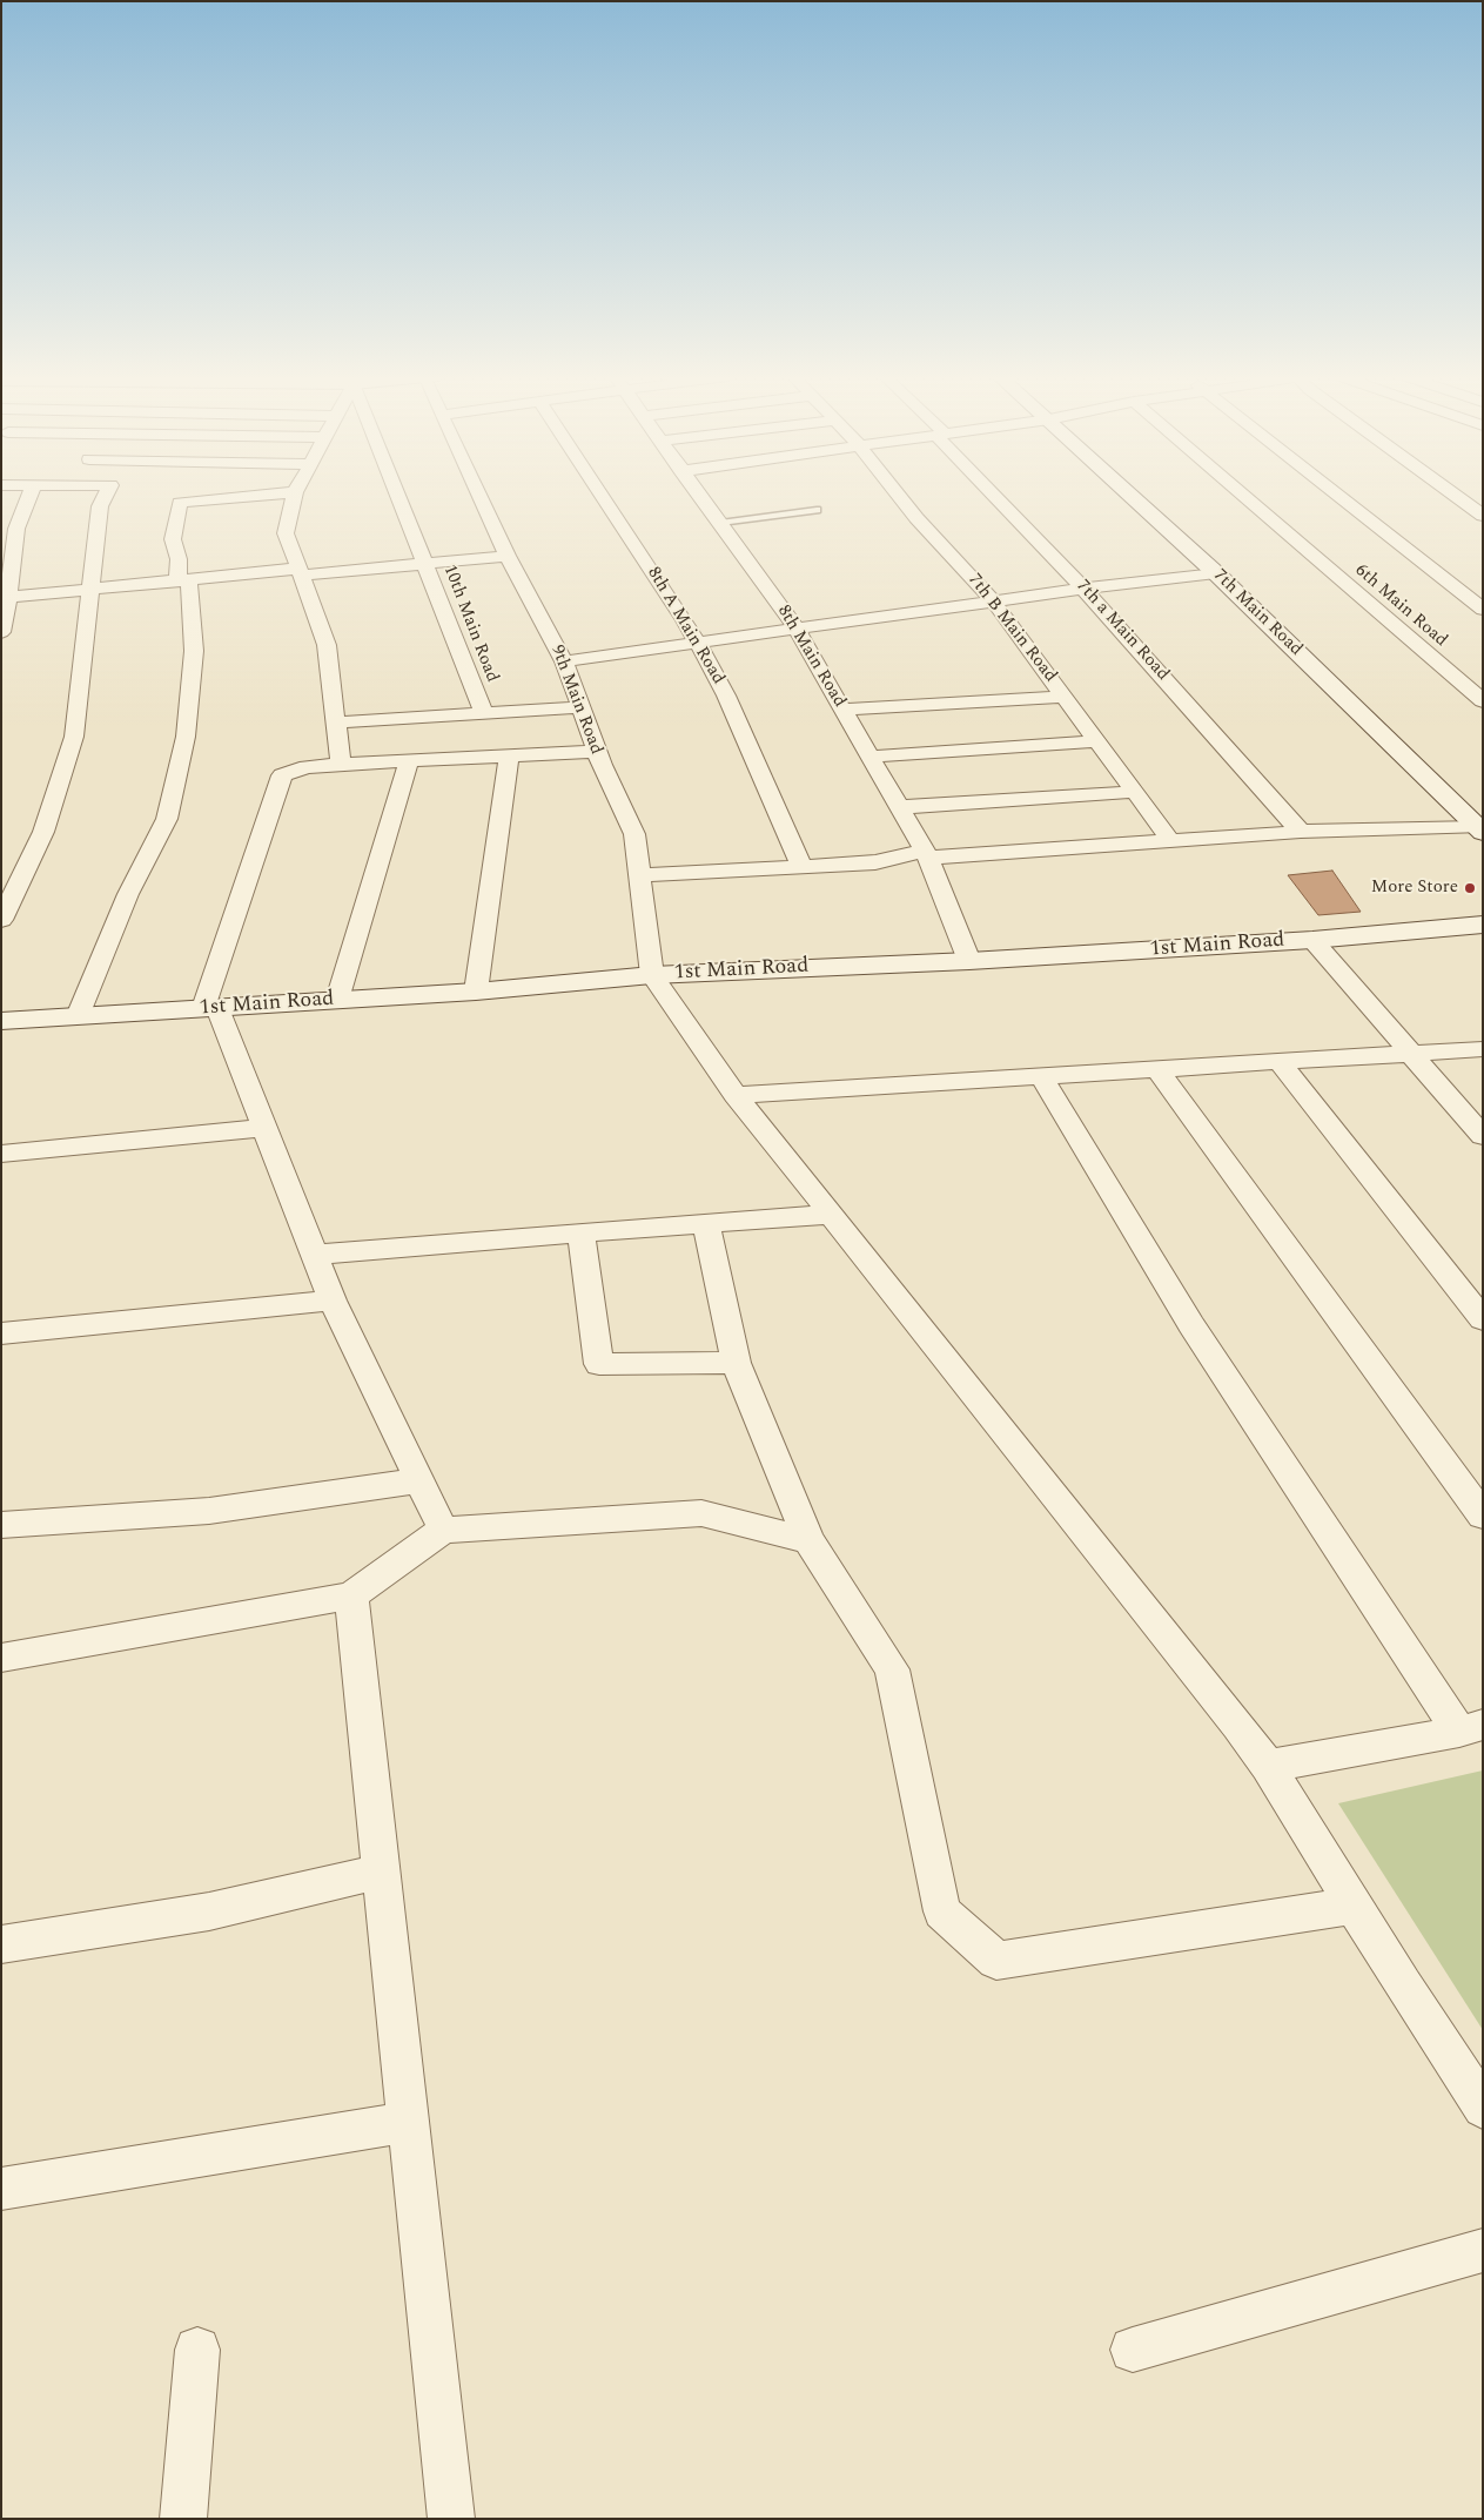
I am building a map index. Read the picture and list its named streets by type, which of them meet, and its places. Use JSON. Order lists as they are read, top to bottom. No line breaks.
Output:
{"streets":{"street":["6th Main Road","7th Main Road","10th Main Road","8th A Main Road","7th B Main Road","7th a Main Road","8th Main Road","9th Main Road","1st Main Road"]},"crossings":[["8th Main Road","1st Main Road"],["9th Main Road","1st Main Road"]],"places":["More Store"]}
